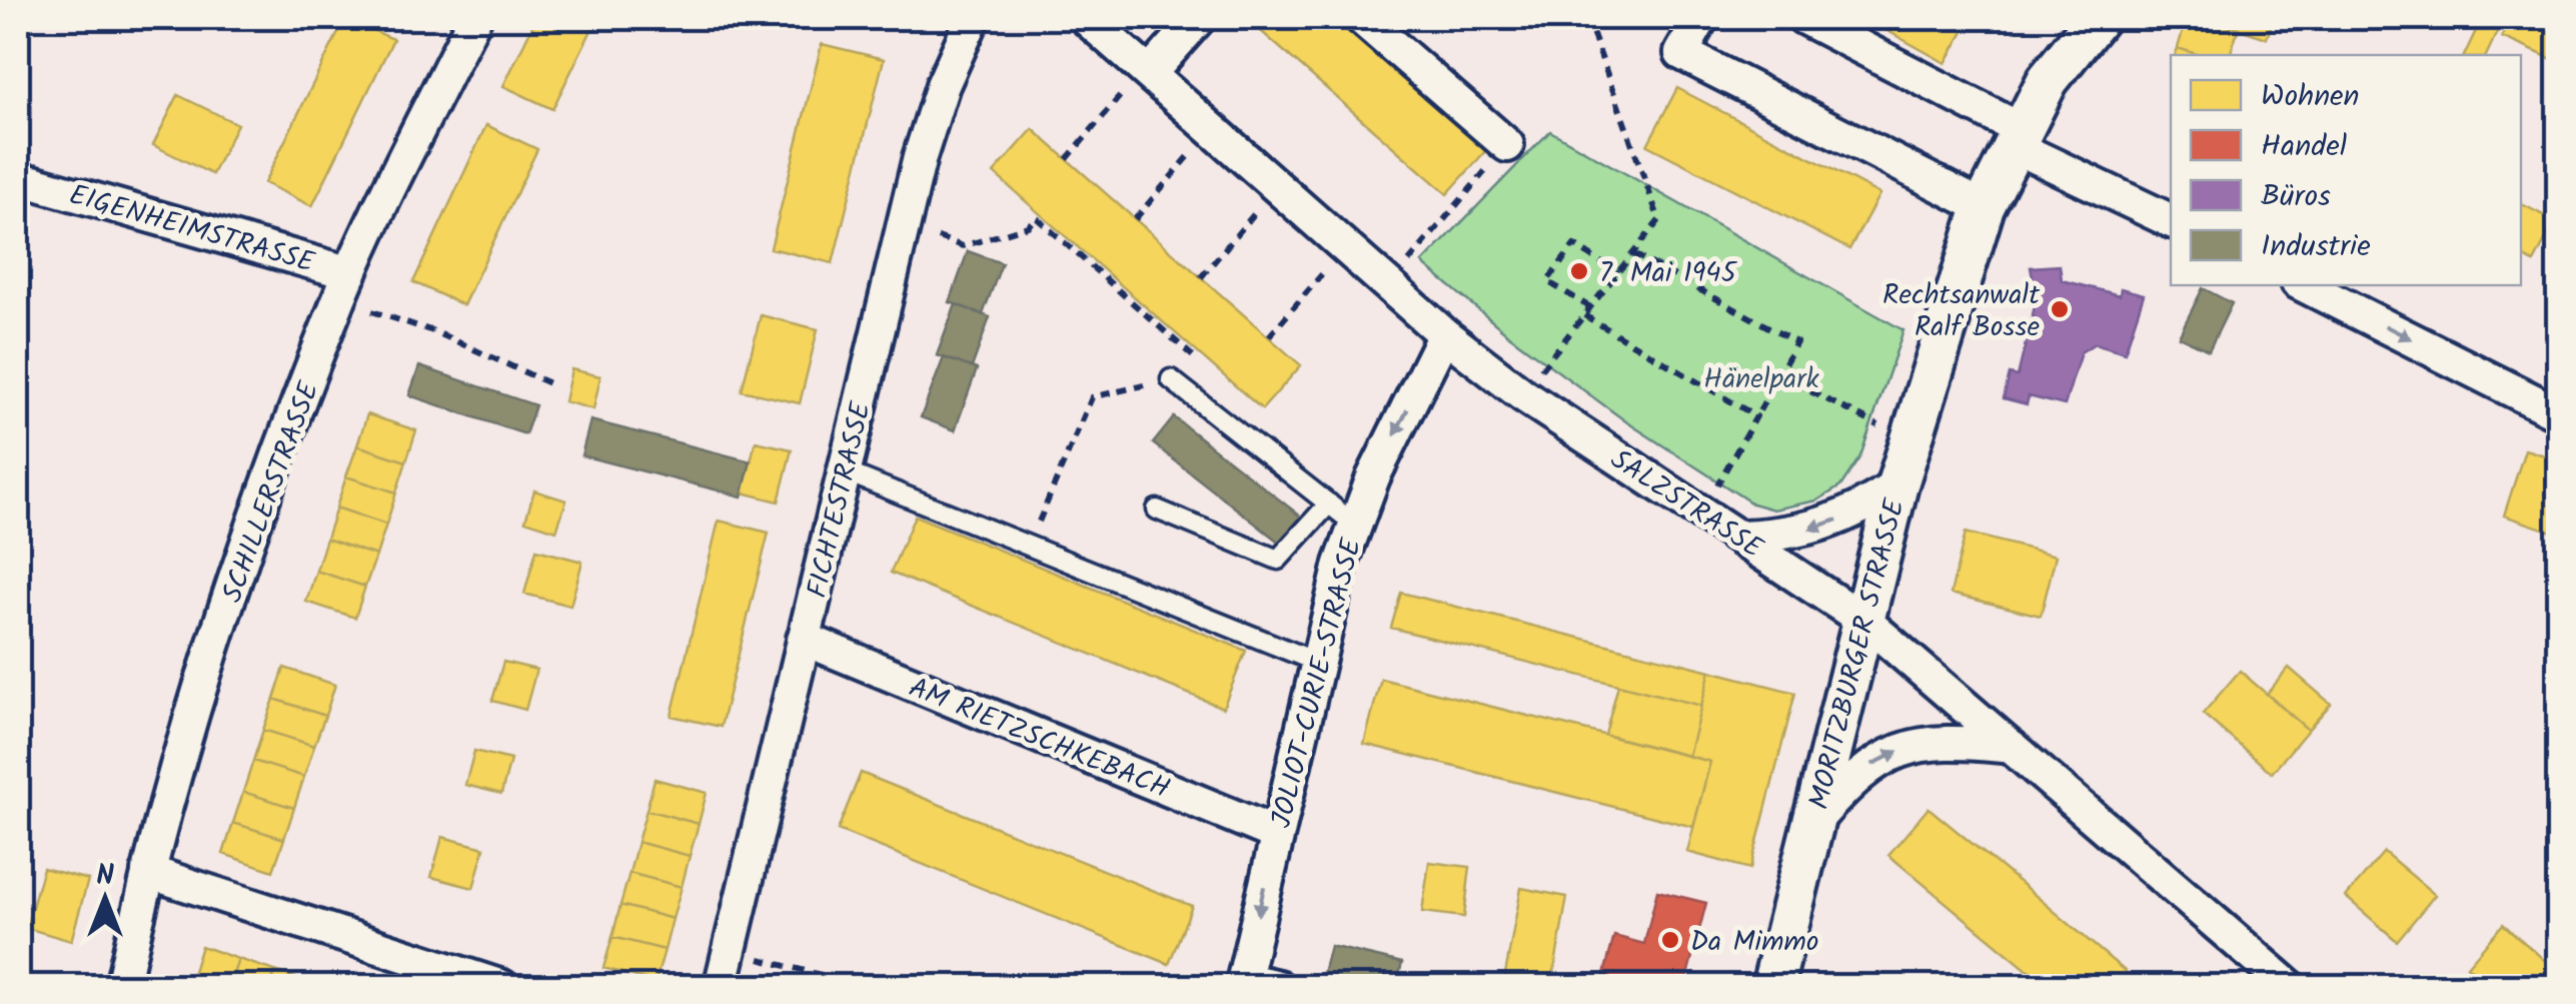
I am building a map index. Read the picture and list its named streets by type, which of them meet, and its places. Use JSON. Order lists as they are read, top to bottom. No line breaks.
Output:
{"streets":{"street":["EIGENHEIMSTRASSE","SCHILLERSTRASSE","FICHTESTRASSE","SALZSTRASSE","MORITZBURGER STRASSE","JOLIOT-CURIE-STRASSE","AM RIETZSCHKEBACH"]},"crossings":[["EIGENHEIMSTRASSE","SCHILLERSTRASSE"],["FICHTESTRASSE","AM RIETZSCHKEBACH"],["SALZSTRASSE","MORITZBURGER STRASSE"],["SALZSTRASSE","JOLIOT-CURIE-STRASSE"],["JOLIOT-CURIE-STRASSE","AM RIETZSCHKEBACH"]],"one_way":["JOLIOT-CURIE-STRASSE"],"parks":["Hänelpark"],"places":["7. Mai 1945","Rechtsanwalt Ralf Bosse","Da Mimmo"],"legend":["Wohnen","Handel","Büros","Industrie"],"north":"top"}
